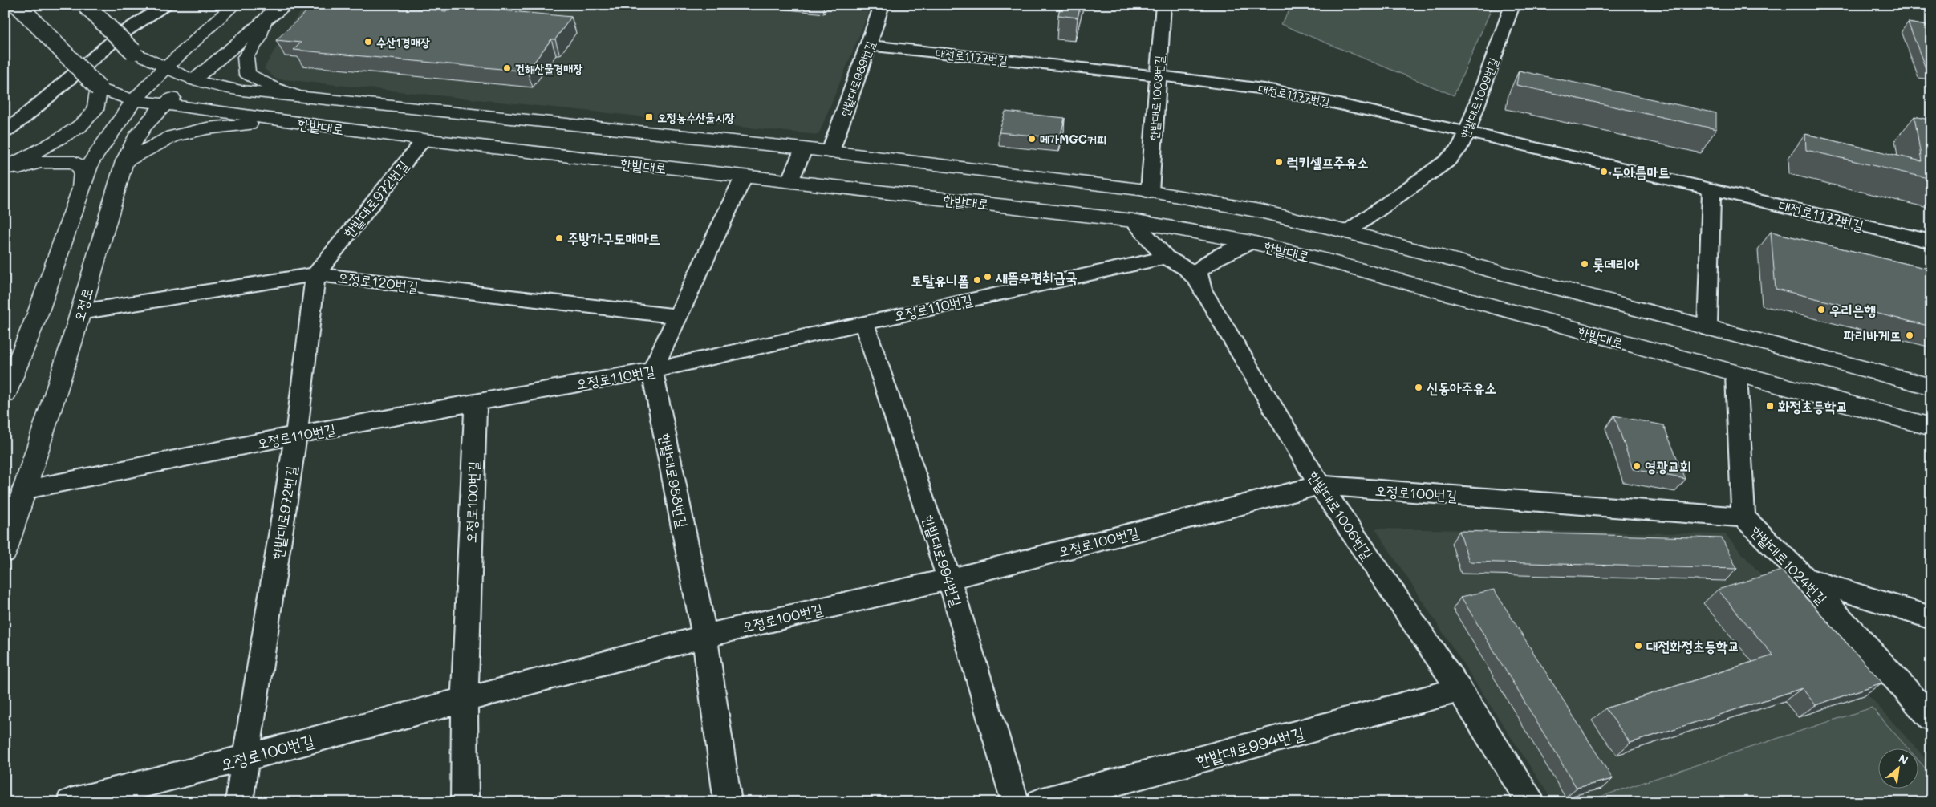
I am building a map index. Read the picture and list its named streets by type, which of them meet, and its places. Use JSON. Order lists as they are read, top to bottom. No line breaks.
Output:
{"streets":{"main road":["한밭대로","오정로"],"street":["대전로1177번길","한밭대로989번길","한밭대로1003번길","한밭대로1009번길","한밭대로972번길","오정로120번길","오정로110번길","한밭대로988번길","오정로100번길","한밭대로1006번길","한밭대로994번길","한밭대로1024번길"]},"crossings":[["대전로1177번길","한밭대로989번길"],["대전로1177번길","한밭대로1003번길"],["대전로1177번길","한밭대로1009번길"],["한밭대로989번길","한밭대로"],["한밭대로1003번길","한밭대로"],["한밭대로1009번길","한밭대로"],["한밭대로","한밭대로972번길"],["한밭대로","오정로"],["한밭대로","한밭대로1024번길"],["한밭대로972번길","오정로120번길"],["한밭대로972번길","오정로110번길"],["한밭대로972번길","오정로100번길"],["오정로120번길","오정로"],["오정로","오정로110번길"],["오정로110번길","한밭대로988번길"],["오정로110번길","오정로100번길"],["오정로110번길","한밭대로994번길"],["한밭대로988번길","오정로100번길"],["오정로100번길","한밭대로1006번길"],["오정로100번길","한밭대로994번길"],["오정로100번길","한밭대로1024번길"],["한밭대로1006번길","한밭대로994번길"]],"places":{"other":["수산1경매장","건해산물경매장","메가MGC커피","럭키셀프주유소","두아름마트","주방가구도매마트","롯데리아","새뜸우편취급국","토탈유니폼","우리은행","파리바게뜨","신동아주유소","영광교회","대전화정초등학교"],"transit":["오정농수산물시장","화정초등학교"]},"north":"top right"}
